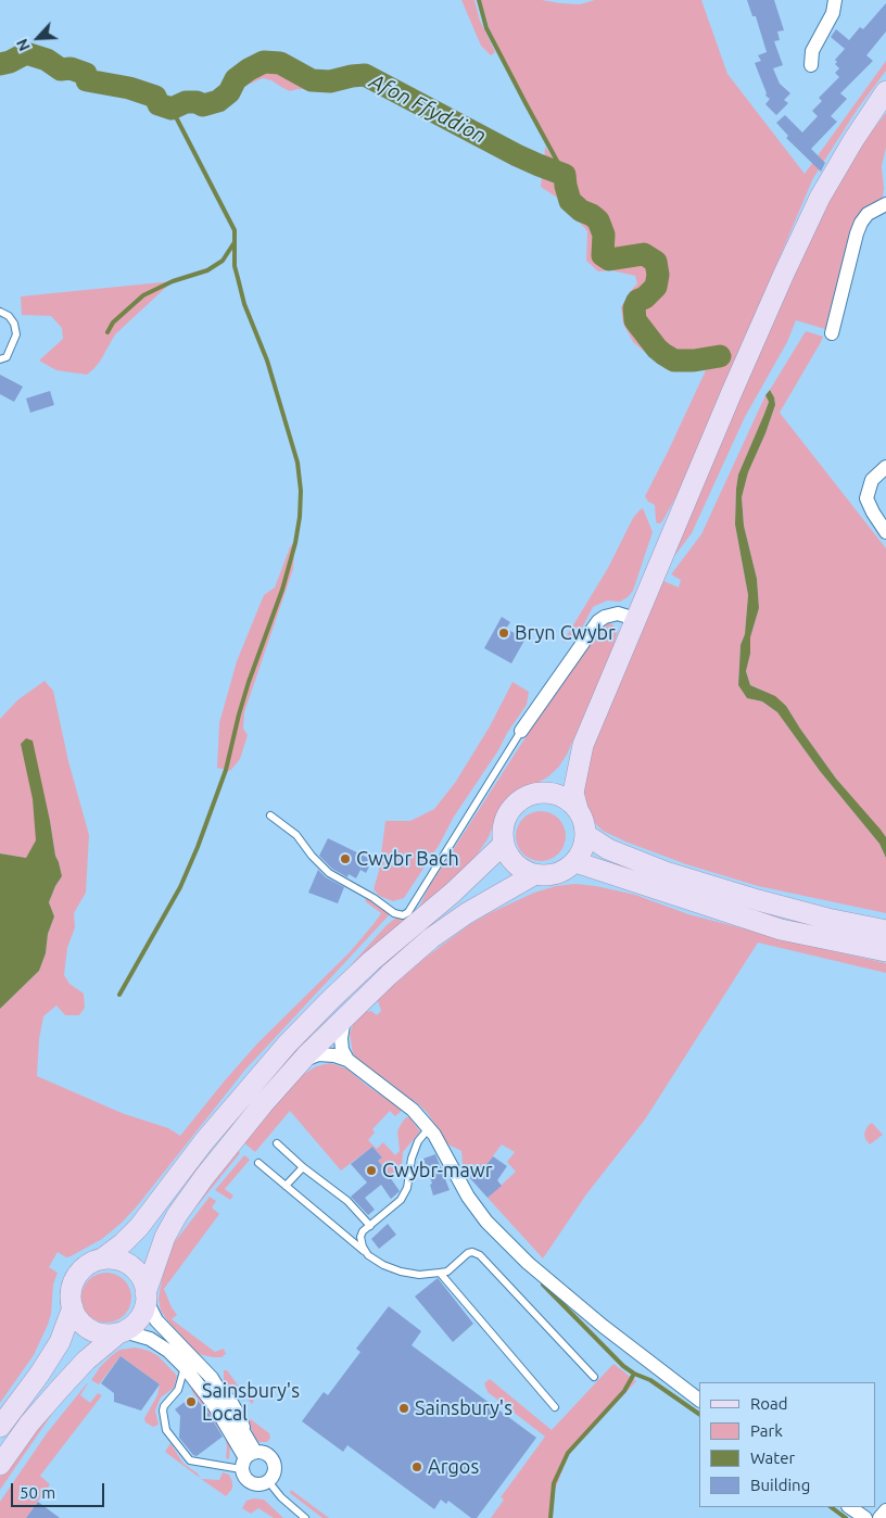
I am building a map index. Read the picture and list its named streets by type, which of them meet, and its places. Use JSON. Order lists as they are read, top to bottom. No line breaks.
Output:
{"water":["Afon Ffyddion"],"places":["Bryn Cwybr","Cwybr Bach","Cwybr-mawr","Sainsbury's Local","Sainsbury's","Argos"],"legend":["Road","Park","Water","Building"],"scale_bar":"50 m","north":"bottom left"}
